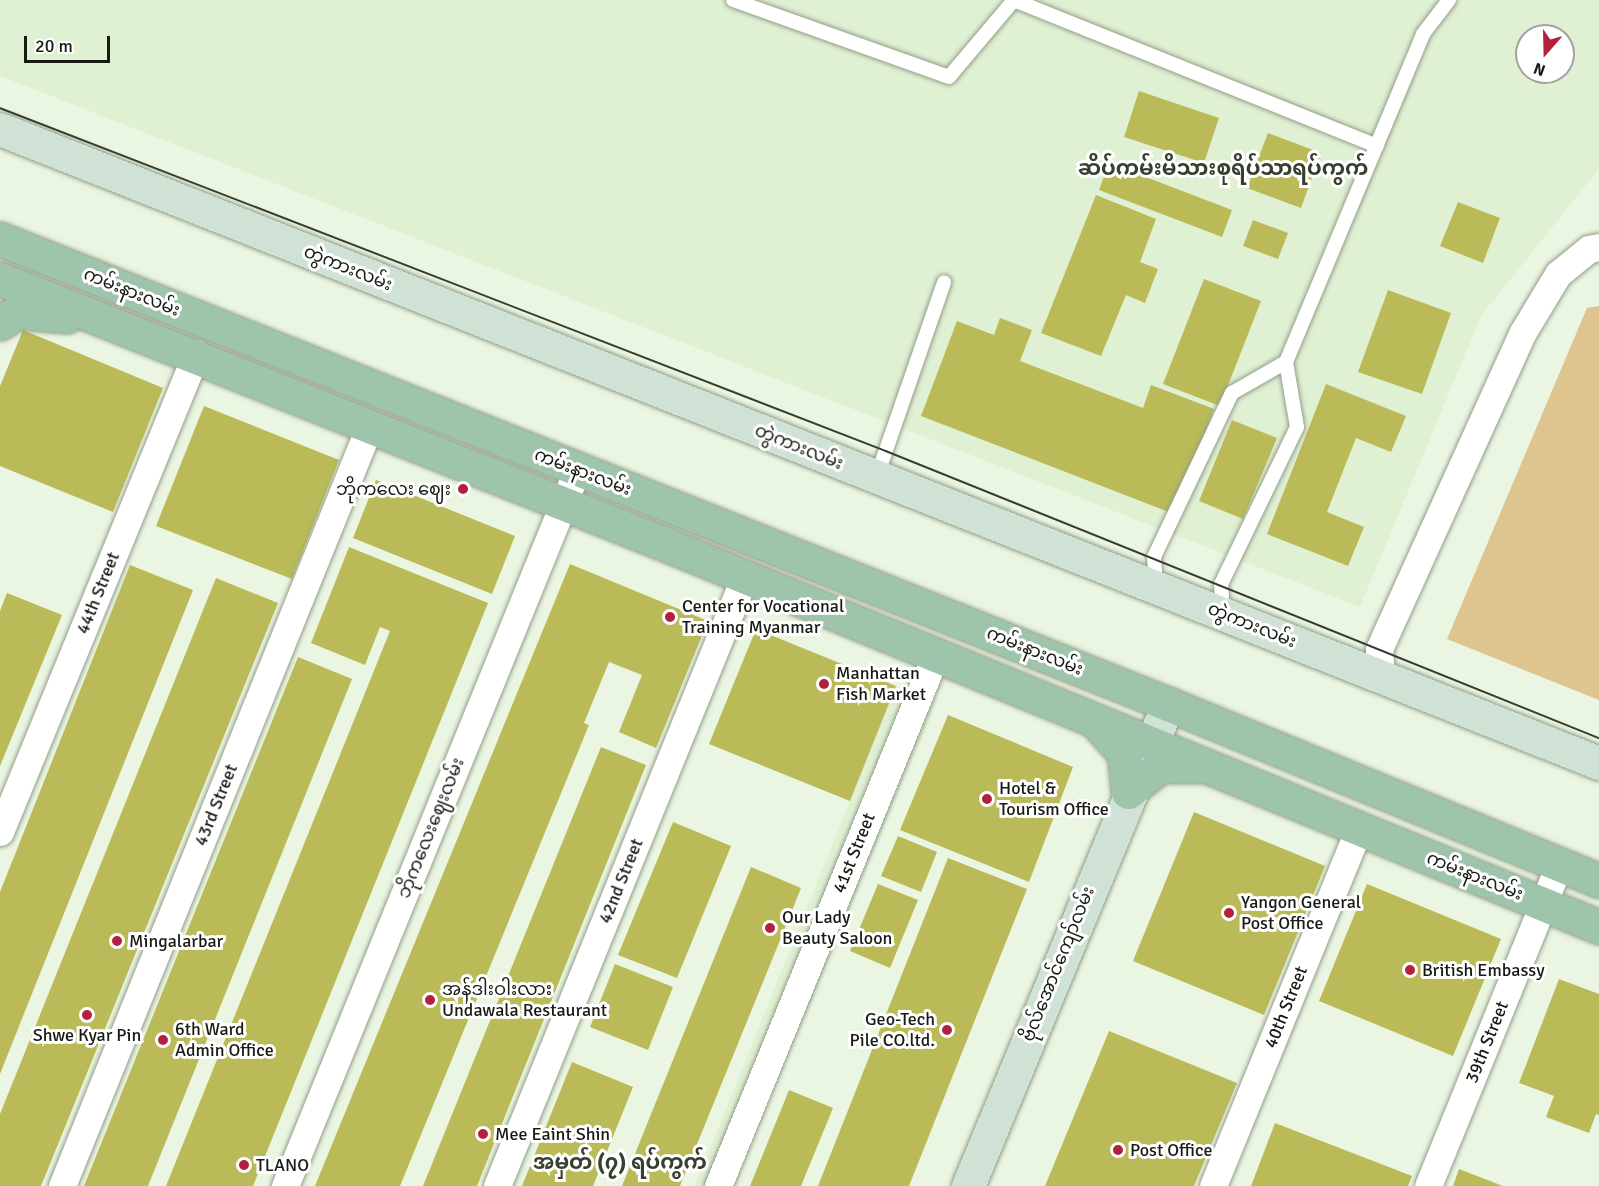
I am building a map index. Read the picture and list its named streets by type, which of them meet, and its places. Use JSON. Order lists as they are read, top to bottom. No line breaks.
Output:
{"streets":{"main road":["တွဲကားလမ်း","ကမ်းနားလမ်း","ဗိုလ်အောင်ကျော်လမ်း"],"street":["44th Street","43rd Street","ဘိုကလေးဈေးလမ်း","41st Street","42nd Street","40th Street","39th Street"]},"crossings":[["ကမ်းနားလမ်း","44th Street"],["ကမ်းနားလမ်း","43rd Street"],["ကမ်းနားလမ်း","ဘိုကလေးဈေးလမ်း"],["ကမ်းနားလမ်း","41st Street"],["ကမ်းနားလမ်း","42nd Street"],["ကမ်းနားလမ်း","ဗိုလ်အောင်ကျော်လမ်း"],["ကမ်းနားလမ်း","40th Street"],["ကမ်းနားလမ်း","39th Street"]],"districts":["ဆိပ်ကမ်းမိသားစုရိပ်သာရပ်ကွက်","အမှတ် (၇) ရပ်ကွက်"],"places":["ဘိုကလေး ဈေး","Center for Vocational Training Myanmar","Manhattan Fish Market","Hotel & Tourism Office","Yangon General Post Office","Our Lady Beauty Saloon","Mingalarbar","British Embassy","အန်ဒါးဝါးလား Undawala Restaurant","Shwe Kyar Pin","Geo-Tech Pile CO.ltd.","6th Ward Admin Office","Mee Eaint Shin","Post Office","TLANO"],"scale_bar":"20 m","north":"bottom"}
